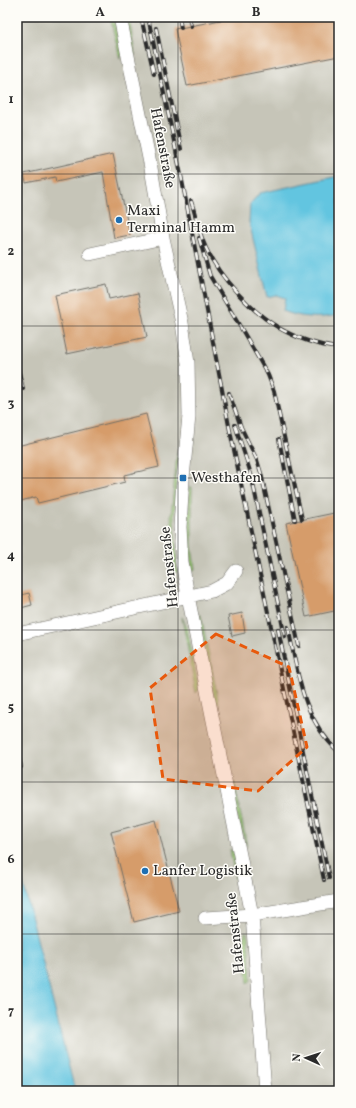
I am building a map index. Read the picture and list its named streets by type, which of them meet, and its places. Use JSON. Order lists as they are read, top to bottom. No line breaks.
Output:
{"streets":{"street":["Hafenstraße"]},"places":{"other":["Maxi Terminal Hamm","Lanfer Logistik"],"transit":["Westhafen"]},"north":"left","grid":{"columns":["A","B"],"rows":["1","2","3","4","5","6","7"]}}
